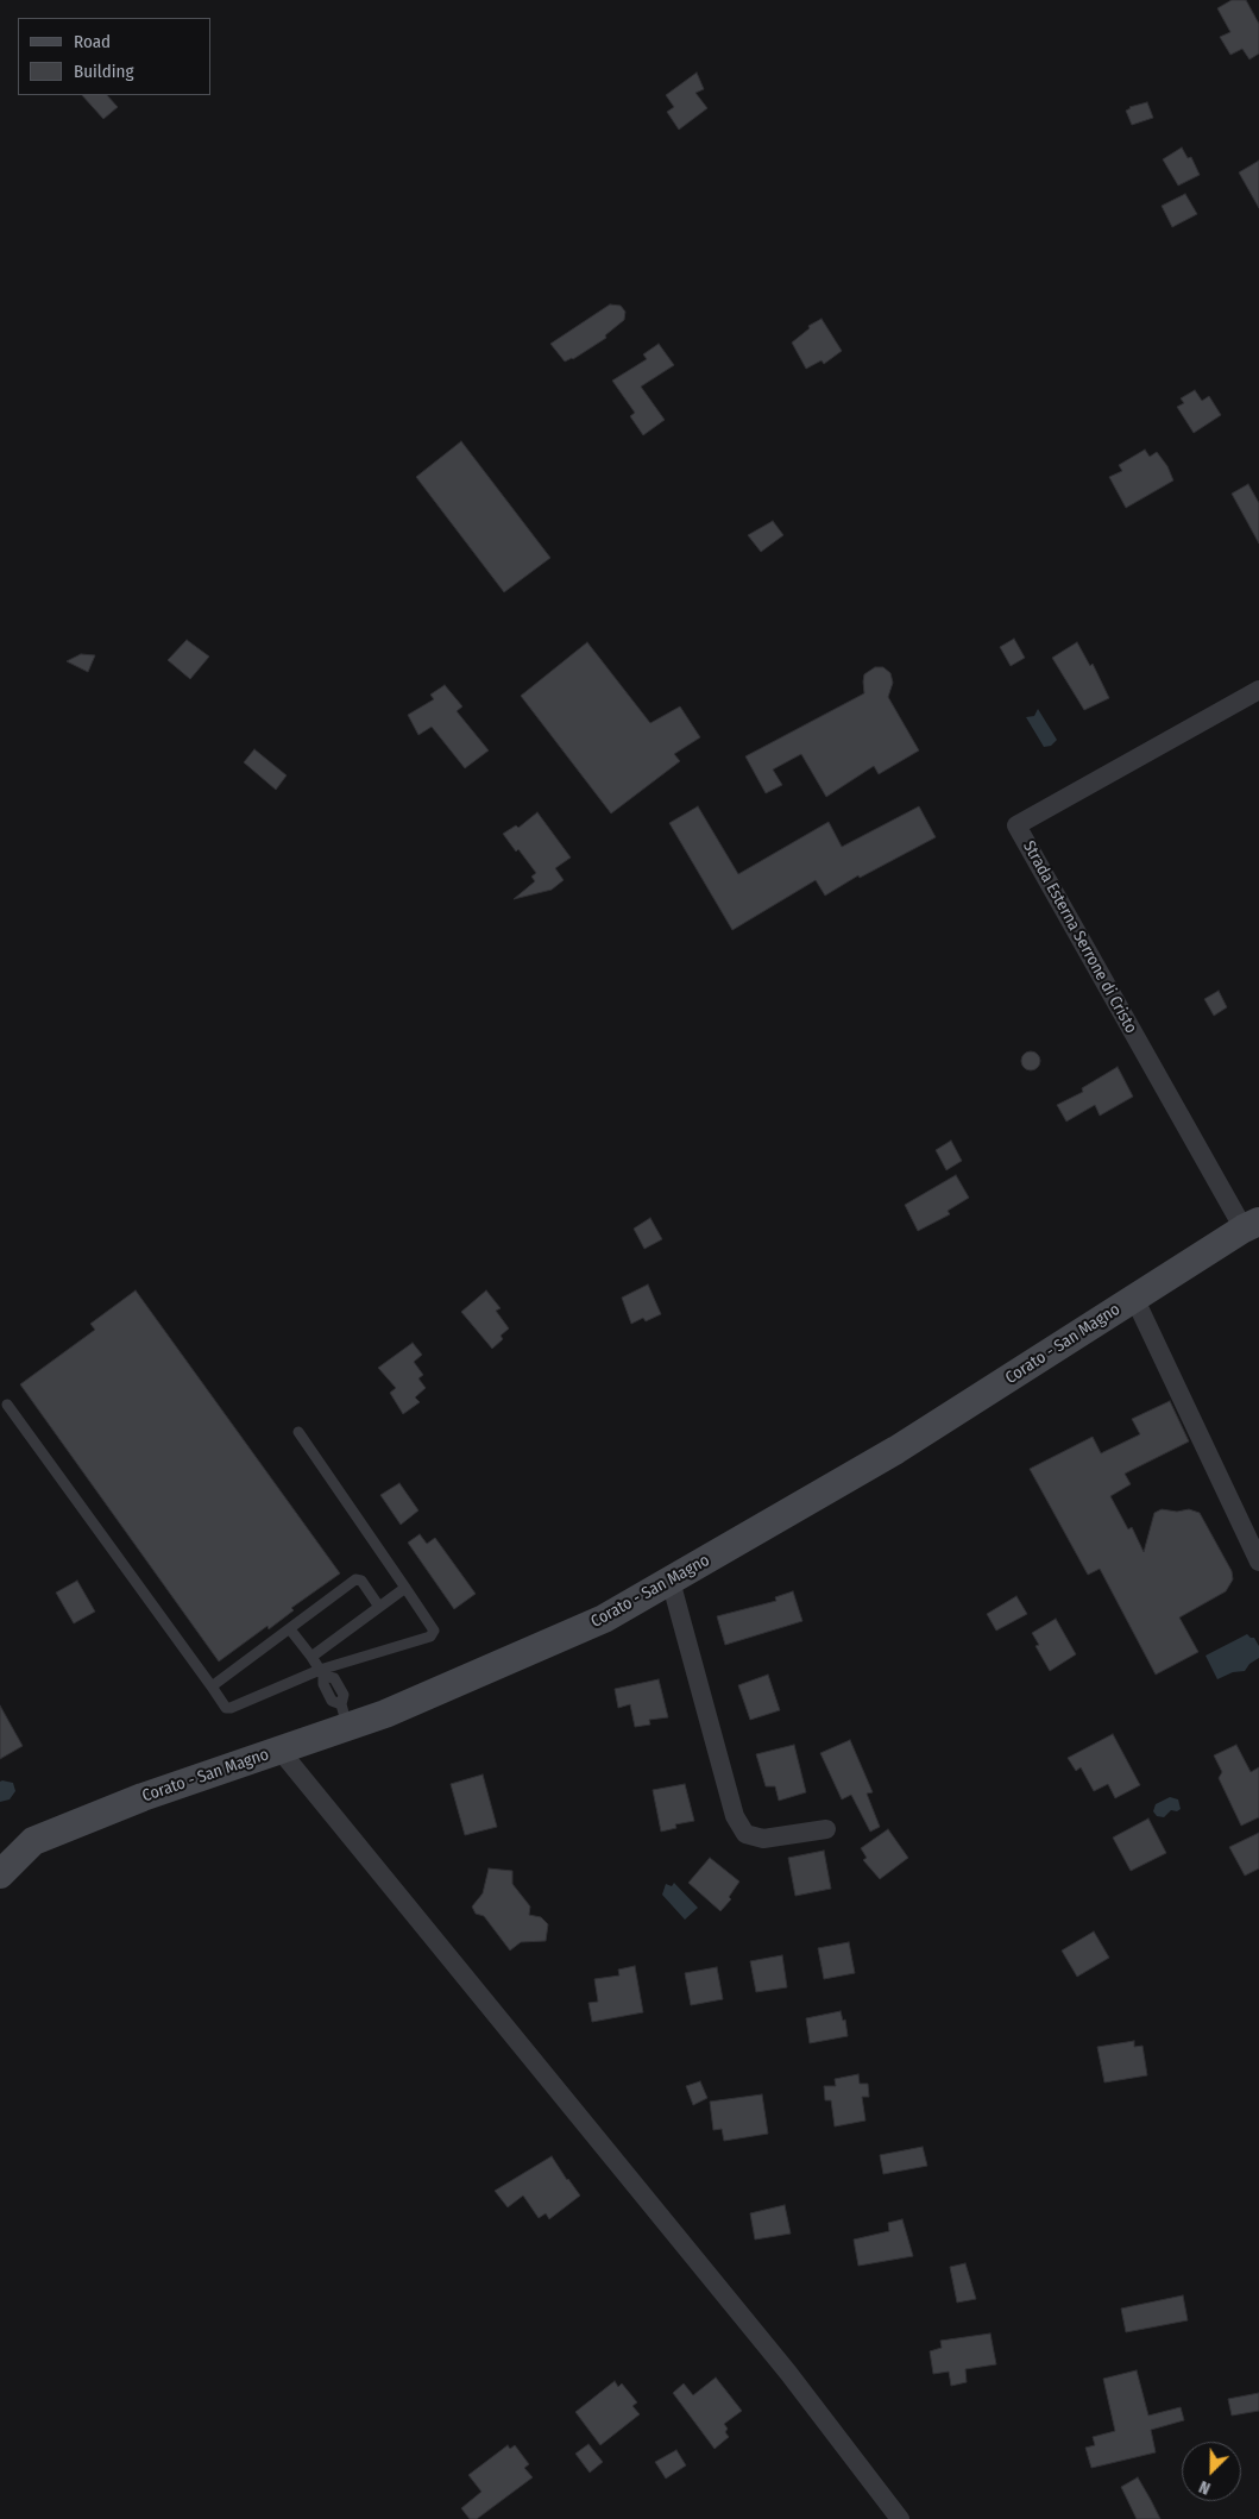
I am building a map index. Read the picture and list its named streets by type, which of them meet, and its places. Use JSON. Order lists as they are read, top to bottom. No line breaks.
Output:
{"streets":{"main road":["Corato - San Magno"],"street":["Strada Esterna Serrone di Cristo"]},"crossings":[["Strada Esterna Serrone di Cristo","Corato - San Magno"]],"legend":["Road","Building"],"north":"bottom left"}
